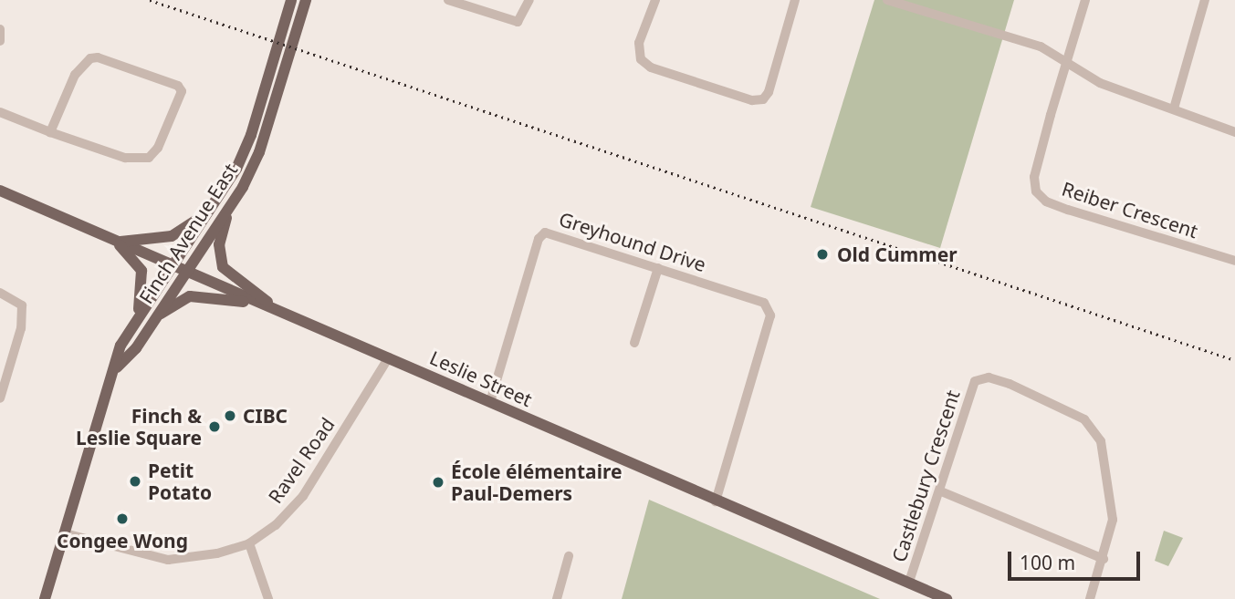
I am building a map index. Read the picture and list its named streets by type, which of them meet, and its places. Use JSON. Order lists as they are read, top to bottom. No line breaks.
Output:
{"streets":{"main road":["Finch Avenue East","Leslie Street"],"street":["Reiber Crescent","Greyhound Drive","Ravel Road","Castlebury Crescent"]},"crossings":[["Finch Avenue East","Leslie Street"],["Finch Avenue East","Ravel Road"],["Greyhound Drive","Leslie Street"],["Leslie Street","Ravel Road"],["Leslie Street","Castlebury Crescent"]],"places":["Old Cummer","CIBC","Finch & Leslie Square","Petit Potato","École élémentaire Paul-Demers","Congee Wong"],"scale_bar":"100 m"}
